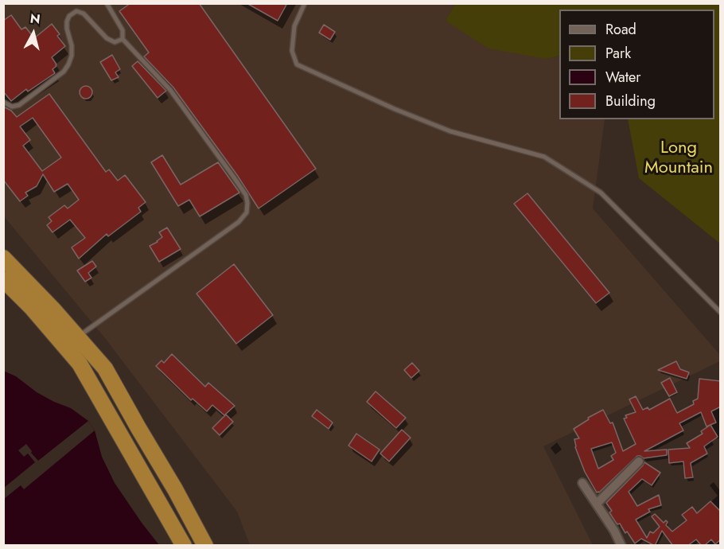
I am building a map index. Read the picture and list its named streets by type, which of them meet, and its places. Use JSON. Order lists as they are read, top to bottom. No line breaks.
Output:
{"parks":["Long Mountain"],"legend":["Road","Park","Water","Building"],"north":"top"}
